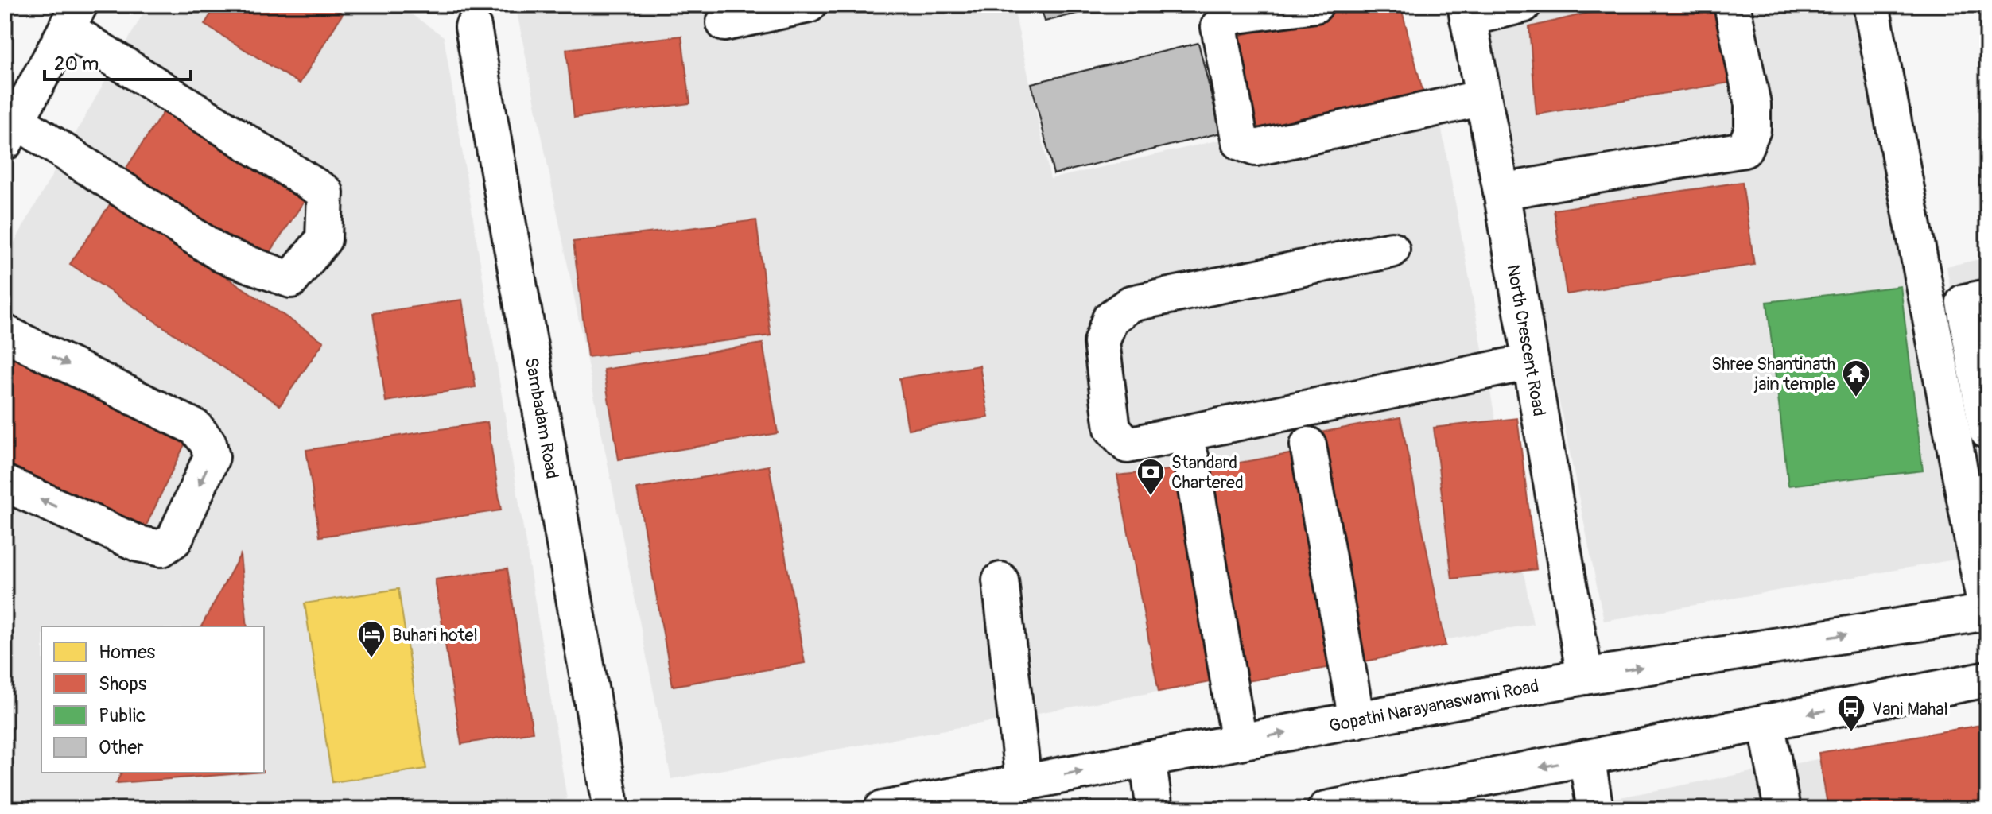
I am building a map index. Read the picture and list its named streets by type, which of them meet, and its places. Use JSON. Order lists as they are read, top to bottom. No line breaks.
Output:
{"streets":{"street":["North Crescent Road","Sambadam Road","Gopathi Narayanaswami Road"]},"crossings":[["North Crescent Road","Gopathi Narayanaswami Road"]],"places":{"temple":["Shree Shantinath jain temple"],"bank":["Standard Chartered"],"hotel":["Buhari hotel"],"bus stop":["Vani Mahal"]},"legend":["Homes","Shops","Public","Other"],"scale_bar":"20 m"}
